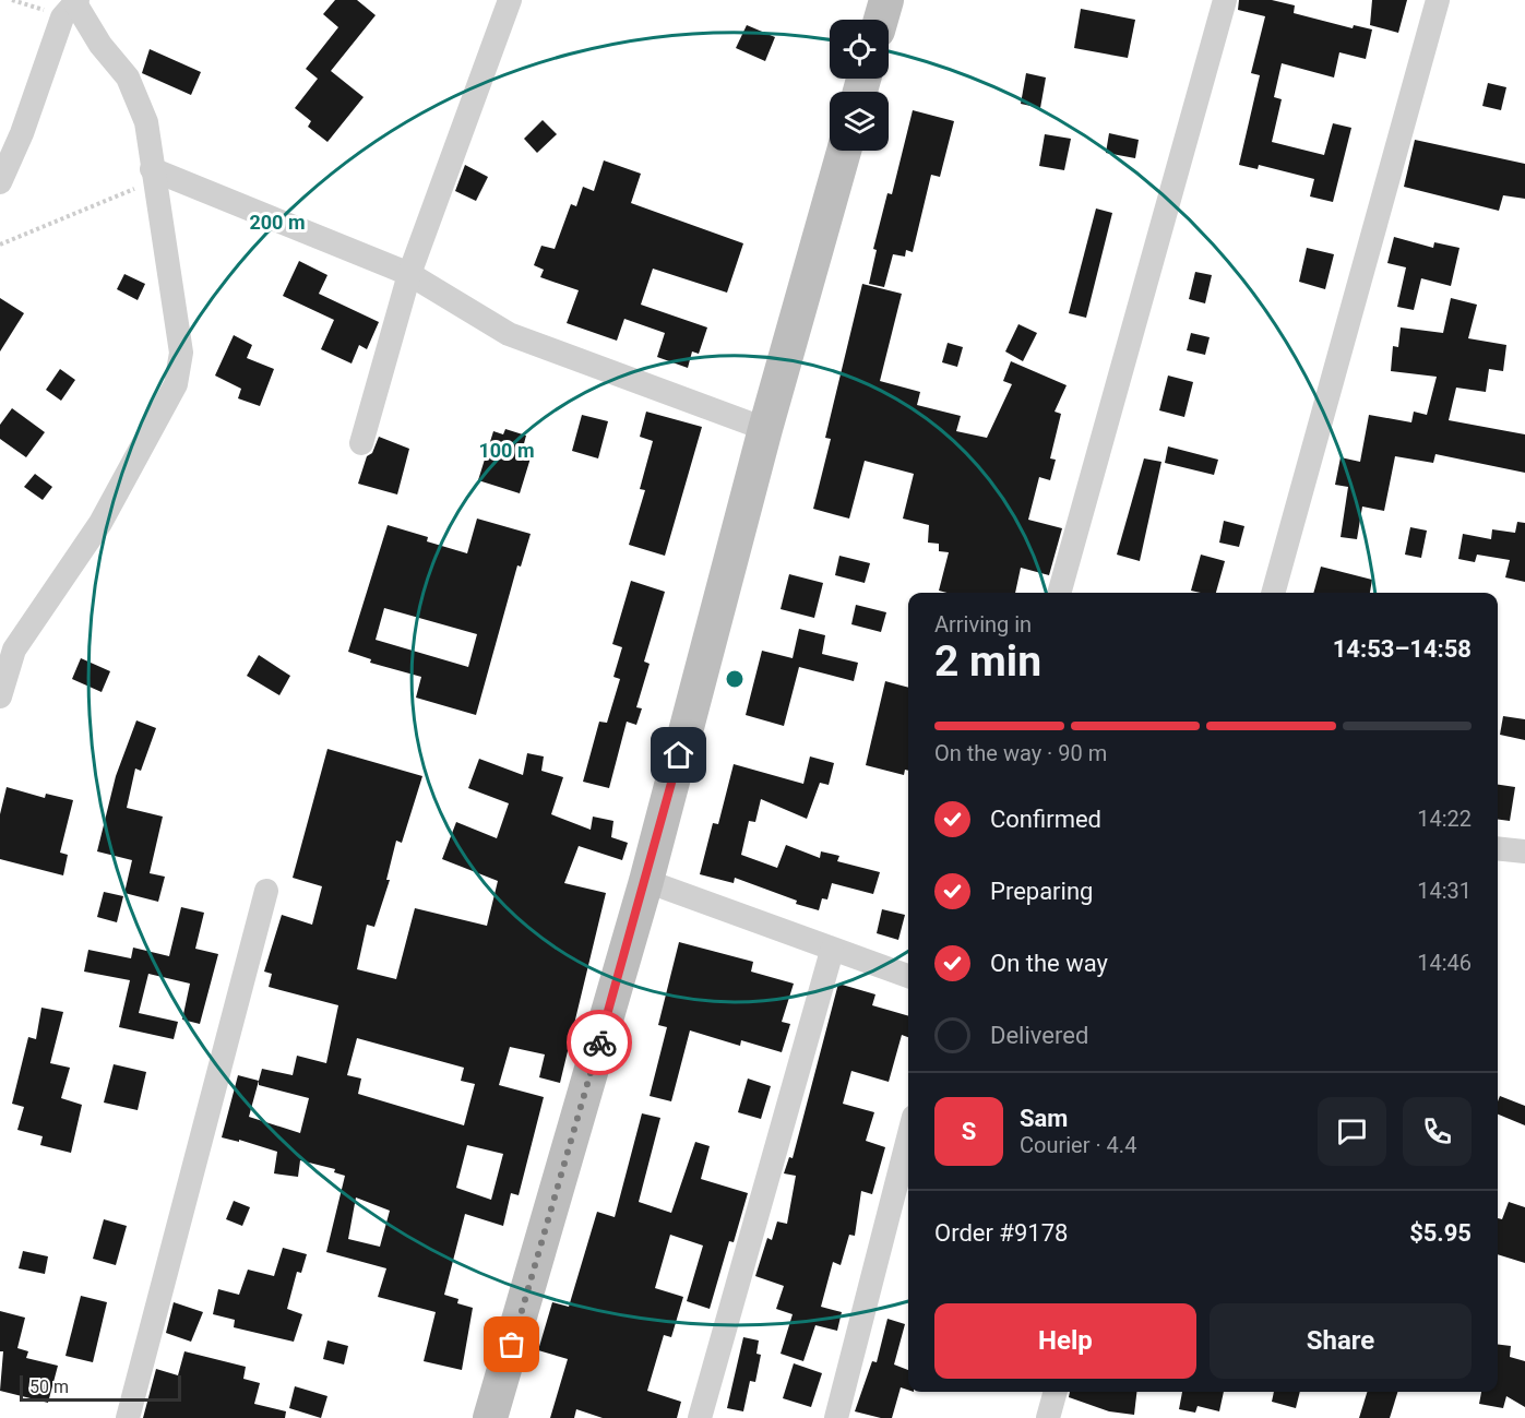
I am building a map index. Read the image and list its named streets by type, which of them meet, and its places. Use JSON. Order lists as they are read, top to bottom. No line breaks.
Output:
{"scale_bar":"50 m","page":{"heading":["2 min","Arriving in","14:53–14:58"],"panel":["Sam","Courier · 4.4","Order #9178","$5.95"],"bar":"On the way · 90 m","list":[["Confirmed","14:22"],["Preparing","14:31"],["On the way","14:46"],"Delivered"],"round":"S","buttons":["Help","Share"],"scale":"50 m"},"rings":["200 m","100 m"]}
